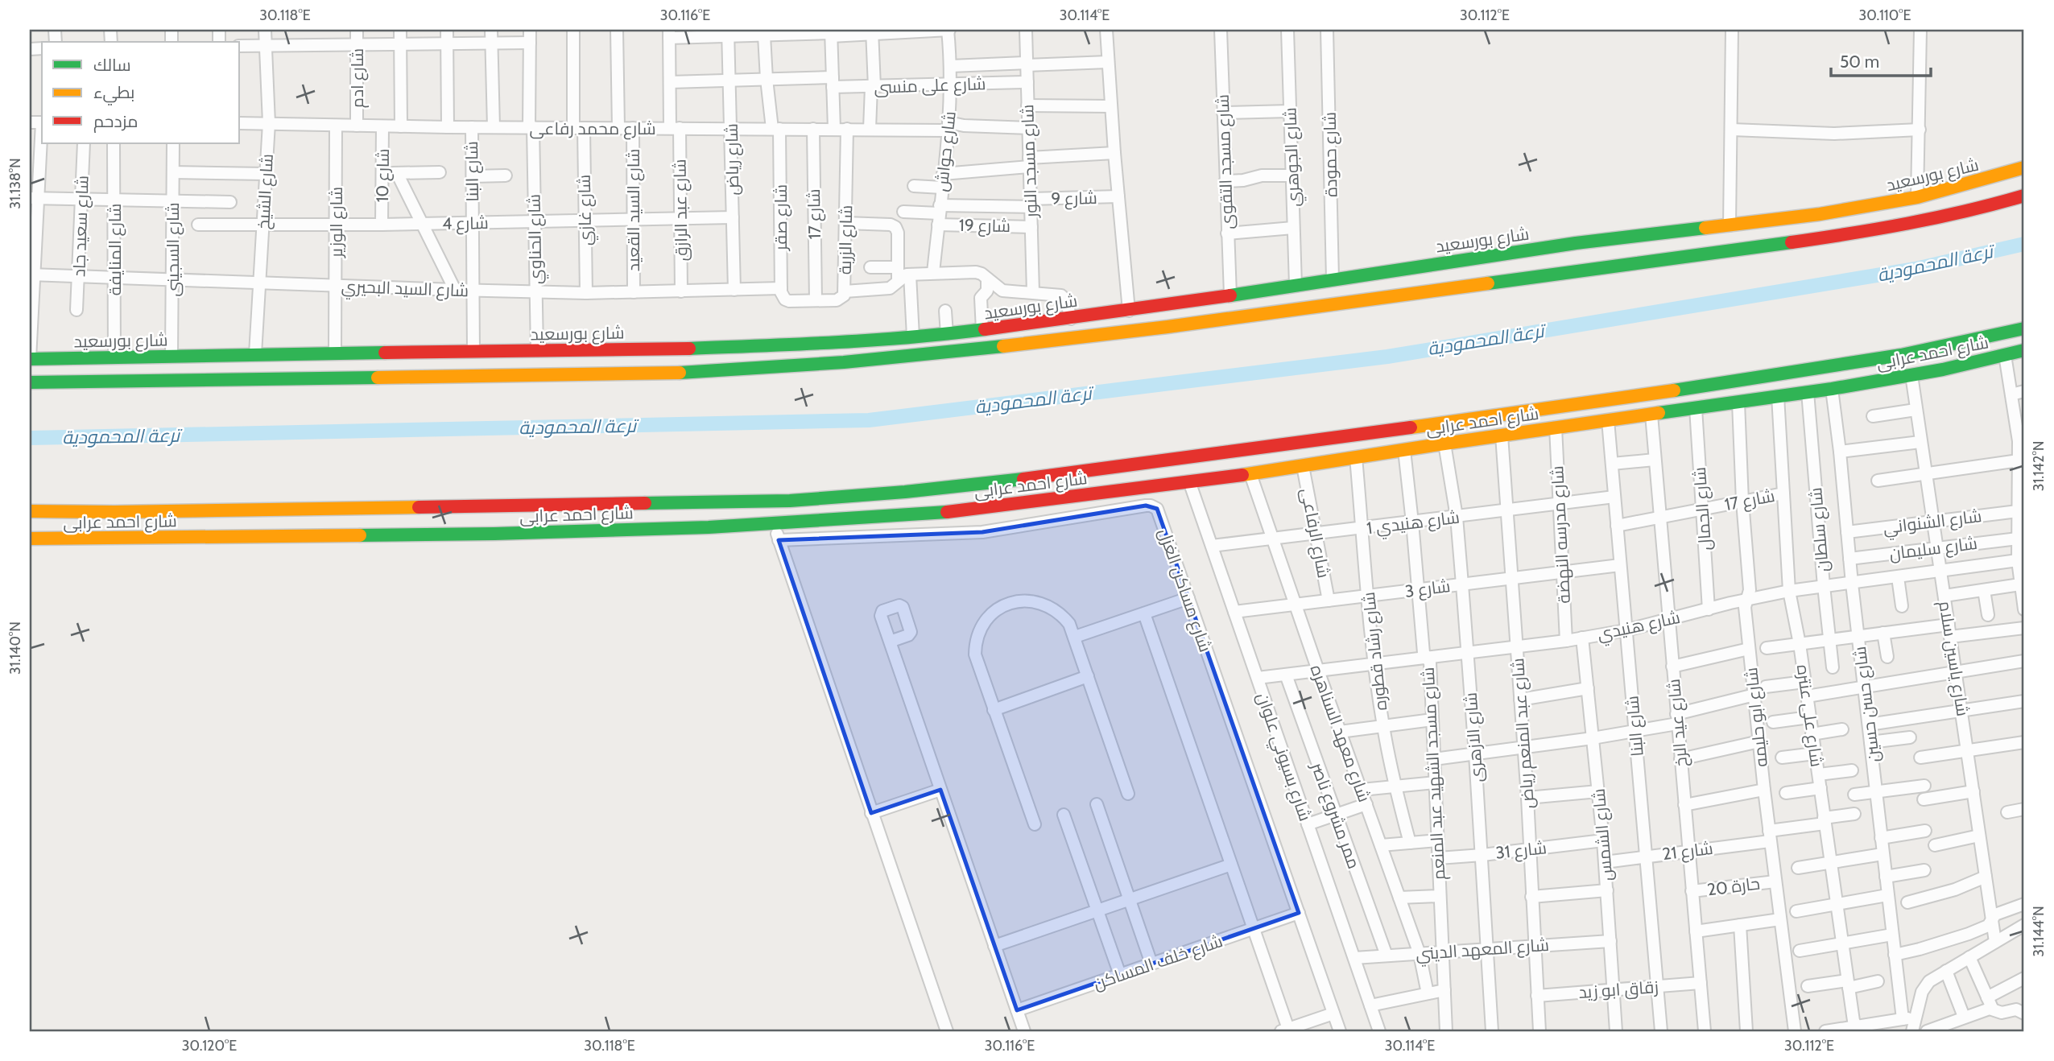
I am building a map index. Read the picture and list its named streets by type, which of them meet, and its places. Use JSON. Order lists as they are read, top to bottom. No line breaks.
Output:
{"streets":{"main road":["شارع بورسعيد","شارع احمد عرابى"],"street":["شارع ادم","شارع على منسى","شارع محمد رفاعى","شارع حواش","شارع حمودة","شارع الجوهري","شارع رياض","شارع مسجد النور","شارع مسجد التقوى","شارع البنا","شارع 10","شارع الشيخ","شارع 9","شارع غازي","شارع السيد القعيد","شارع عبد الرازق","شارع 17","شارع صقر","شارع الوزير","شارع 4","شارع 19","شارع سعيد جاد","شارع الحناوي","شارع الزربة","شارع المنايفة","شارع السجينى","شارع السيد البحيري","شارع الجمال","شارع الشنواني","شارع هنيدي 1","شارع سلطان","شارع الرفاعى","شارع مدرسه النهضة","شارع سليمان","شارع 3","شارع مساكن الغزل","شارع هنيدي","شارع رشاد قطوره","شارع ياسين سلام","شارع حسن حسين","شارع على عنتره","شارع ابو حليمه","شارع عيد الرخ","شارع معهد السناهره","شارع عبد المنعم رياض","شارع الازهرى","شارع بسيوني علوان","شارع مسجد الشهيد عبد المنعم","ممر مشروع ناصر","شارع الشمس","شارع 31","شارع 21","حارة 20","شارع المعهد الديني","شارع خلف المساكن","زقاق ابو زيد"]},"crossings":[["شارع ادم","شارع محمد رفاعى"],["شارع على منسى","شارع حواش"],["شارع على منسى","شارع رياض"],["شارع على منسى","شارع مسجد النور"],["شارع على منسى","شارع عبد الرازق"],["شارع على منسى","شارع صقر"],["شارع محمد رفاعى","شارع حواش"],["شارع محمد رفاعى","شارع رياض"],["شارع محمد رفاعى","شارع مسجد النور"],["شارع محمد رفاعى","شارع البنا"],["شارع محمد رفاعى","شارع 10"],["شارع محمد رفاعى","شارع الشيخ"],["شارع محمد رفاعى","شارع غازي"],["شارع محمد رفاعى","شارع السيد القعيد"],["شارع محمد رفاعى","شارع عبد الرازق"],["شارع محمد رفاعى","شارع 17"],["شارع محمد رفاعى","شارع صقر"],["شارع محمد رفاعى","شارع الوزير"],["شارع محمد رفاعى","شارع الحناوي"],["شارع محمد رفاعى","شارع الزربة"],["شارع حواش","شارع 9"],["شارع حواش","شارع 19"],["شارع حمودة","شارع بورسعيد"],["شارع الجوهري","شارع بورسعيد"],["شارع رياض","شارع 4"],["شارع رياض","شارع السيد البحيري"],["شارع مسجد النور","شارع 9"],["شارع مسجد النور","شارع 19"],["شارع مسجد التقوى","شارع بورسعيد"],["شارع البنا","شارع بورسعيد"],["شارع البنا","شارع 17"],["شارع البنا","شارع 4"],["شارع البنا","شارع السيد البحيري"],["شارع البنا","شارع احمد عرابى"],["شارع البنا","شارع هنيدي 1"],["شارع البنا","شارع 3"],["شارع البنا","شارع هنيدي"],["شارع البنا","شارع 21"],["شارع البنا","زقاق ابو زيد"],["شارع بورسعيد","شارع الشيخ"],["شارع بورسعيد","شارع الوزير"],["شارع بورسعيد","شارع الحناوي"],["شارع بورسعيد","شارع المنايفة"],["شارع بورسعيد","شارع السجينى"],["شارع 10","شارع 4"],["شارع الشيخ","شارع 4"],["شارع الشيخ","شارع السيد البحيري"],["شارع 9","شارع 19"],["شارع غازي","شارع 4"],["شارع غازي","شارع السيد البحيري"],["شارع السيد القعيد","شارع 4"],["شارع السيد القعيد","شارع السيد البحيري"],["شارع عبد الرازق","شارع 4"],["شارع عبد الرازق","شارع السيد البحيري"],["شارع 17","شارع الزربة"],["شارع 17","شارع الجمال"],["شارع 17","شارع على عنتره"],["شارع 17","شارع ابو حليمه"],["شارع 17","شارع عيد الرخ"],["شارع صقر","شارع الزربة"],["شارع صقر","شارع السيد البحيري"],["شارع الوزير","شارع 4"],["شارع الوزير","شارع السيد البحيري"],["شارع 4","شارع الحناوي"],["شارع سعيد جاد","شارع السيد البحيري"],["شارع الحناوي","شارع السيد البحيري"],["شارع الزربة","شارع السيد البحيري"],["شارع المنايفة","شارع السيد البحيري"],["شارع السجينى","شارع السيد البحيري"],["شارع احمد عرابى","شارع الجمال"],["شارع احمد عرابى","شارع سلطان"],["شارع احمد عرابى","شارع الرفاعى"],["شارع احمد عرابى","شارع مدرسه النهضة"],["شارع احمد عرابى","شارع رشاد قطوره"],["شارع احمد عرابى","شارع ياسين سلام"],["شارع احمد عرابى","شارع حسن حسين"],["شارع احمد عرابى","شارع على عنتره"],["شارع احمد عرابى","شارع ابو حليمه"],["شارع احمد عرابى","شارع عيد الرخ"],["شارع احمد عرابى","شارع معهد السناهره"],["شارع احمد عرابى","شارع عبد المنعم رياض"],["شارع احمد عرابى","شارع الازهرى"],["شارع احمد عرابى","شارع بسيوني علوان"],["شارع احمد عرابى","شارع مسجد الشهيد عبد المنعم"],["شارع الجمال","شارع هنيدي"],["شارع الشنواني","شارع ياسين سلام"],["شارع الشنواني","شارع حسن حسين"],["شارع هنيدي 1","شارع الرفاعى"],["شارع هنيدي 1","شارع مدرسه النهضة"],["شارع هنيدي 1","شارع رشاد قطوره"],["شارع هنيدي 1","شارع معهد السناهره"],["شارع هنيدي 1","شارع عبد المنعم رياض"],["شارع هنيدي 1","شارع الازهرى"],["شارع هنيدي 1","شارع بسيوني علوان"],["شارع هنيدي 1","شارع مسجد الشهيد عبد المنعم"],["شارع سلطان","شارع هنيدي"],["شارع الرفاعى","شارع 3"],["شارع مدرسه النهضة","شارع 3"],["شارع مدرسه النهضة","شارع هنيدي"],["شارع سليمان","شارع ياسين سلام"],["شارع سليمان","شارع حسن حسين"],["شارع 3","شارع رشاد قطوره"],["شارع 3","شارع معهد السناهره"],["شارع 3","شارع عبد المنعم رياض"],["شارع 3","شارع الازهرى"],["شارع 3","شارع بسيوني علوان"],["شارع 3","شارع مسجد الشهيد عبد المنعم"],["شارع مساكن الغزل","شارع خلف المساكن"],["شارع هنيدي","شارع رشاد قطوره"],["شارع هنيدي","شارع ياسين سلام"],["شارع هنيدي","شارع حسن حسين"],["شارع هنيدي","شارع على عنتره"],["شارع هنيدي","شارع ابو حليمه"],["شارع هنيدي","شارع عيد الرخ"],["شارع هنيدي","شارع معهد السناهره"],["شارع هنيدي","شارع عبد المنعم رياض"],["شارع هنيدي","شارع الازهرى"],["شارع هنيدي","شارع بسيوني علوان"],["شارع هنيدي","شارع مسجد الشهيد عبد المنعم"],["شارع هنيدي","ممر مشروع ناصر"],["شارع هنيدي","شارع الشمس"],["شارع على عنتره","شارع 21"],["شارع ابو حليمه","شارع 21"],["شارع ابو حليمه","حارة 20"],["شارع عيد الرخ","شارع 21"],["شارع عيد الرخ","حارة 20"],["شارع عيد الرخ","زقاق ابو زيد"],["شارع معهد السناهره","شارع المعهد الديني"],["شارع عبد المنعم رياض","شارع 31"],["شارع عبد المنعم رياض","شارع المعهد الديني"],["شارع عبد المنعم رياض","زقاق ابو زيد"],["شارع الازهرى","شارع 31"],["شارع الازهرى","شارع المعهد الديني"],["شارع بسيوني علوان","شارع المعهد الديني"],["شارع مسجد الشهيد عبد المنعم","شارع 31"],["شارع مسجد الشهيد عبد المنعم","شارع المعهد الديني"],["ممر مشروع ناصر","شارع المعهد الديني"],["شارع الشمس","شارع 31"],["شارع الشمس","شارع 21"],["شارع الشمس","شارع المعهد الديني"],["شارع الشمس","زقاق ابو زيد"]],"water":["ترعة المحمودية"],"legend":["سالك","بطيء","مزدحم"],"scale_bar":"50 m","coordinates":["30.118°E","30.116°E","30.114°E","30.112°E","30.110°E","31.138°N","31.142°N","31.140°N","31.144°N","30.120°E"]}
